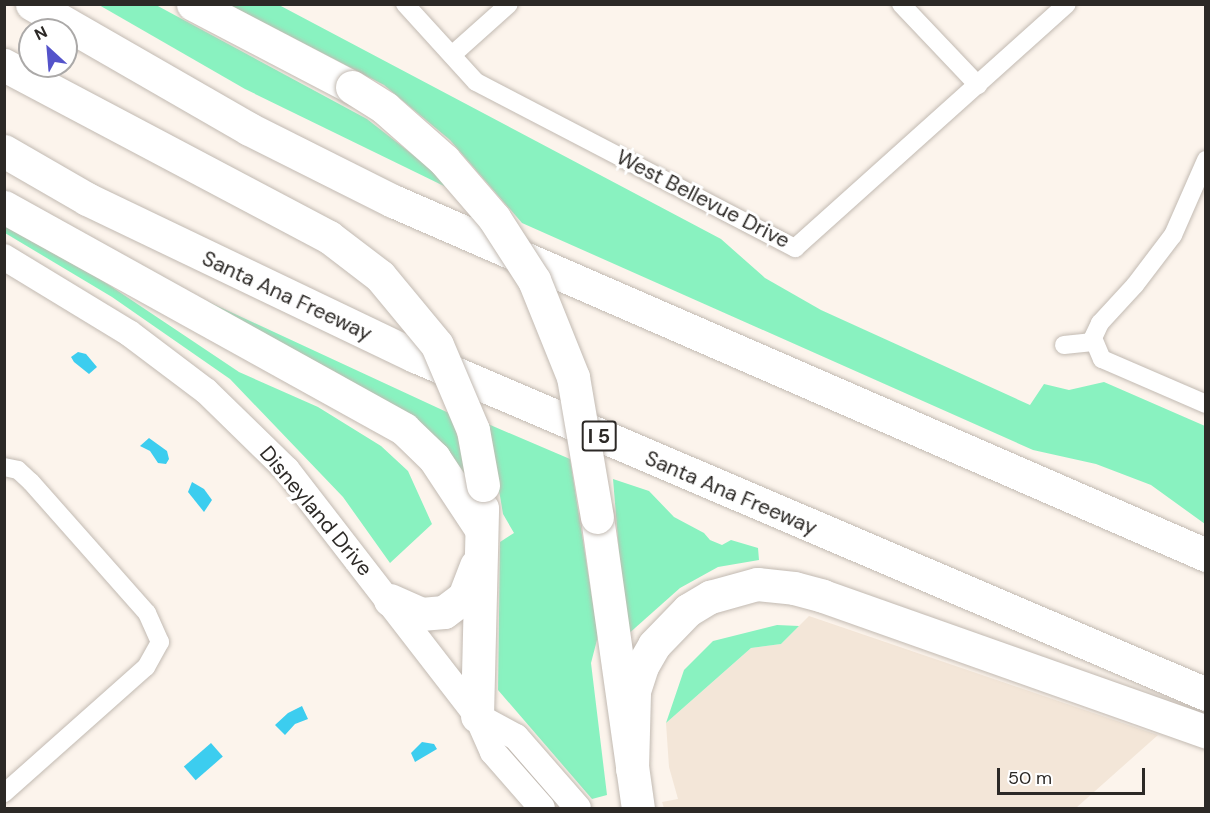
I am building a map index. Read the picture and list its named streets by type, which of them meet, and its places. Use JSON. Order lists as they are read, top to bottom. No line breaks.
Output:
{"streets":{"highway":["Santa Ana Freeway","I 5"],"street":["West Bellevue Drive","Disneyland Drive"]},"scale_bar":"50 m","north":"top left"}
